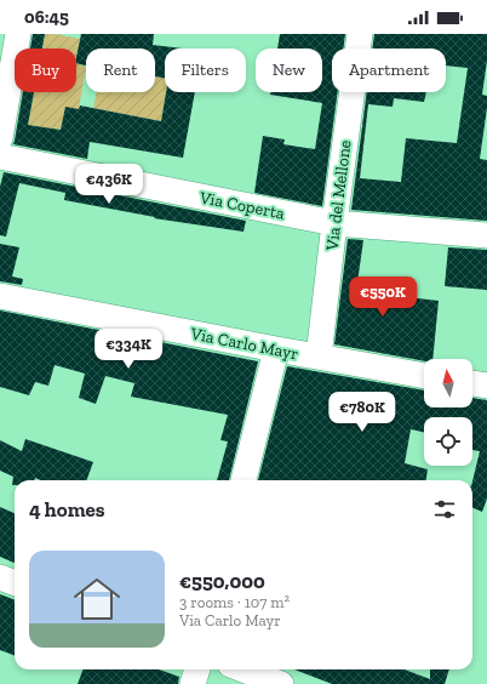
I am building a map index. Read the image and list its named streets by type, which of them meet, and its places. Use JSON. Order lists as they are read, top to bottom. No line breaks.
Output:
{"streets":{"street":["Via del Mellone","Via Coperta","Via Carlo Mayr"]},"crossings":[["Via del Mellone","Via Coperta"],["Via del Mellone","Via Carlo Mayr"]],"north":"top","page":{"status":"06:45","chip":["Buy","Rent","Filters","New","Apartment"],"price":["€436K","€550K","€334K","€780K"],"heading":"4 homes","list":[{"name":"€550,000","note":"3 rooms · 107 m² · Via Carlo Mayr"}]}}
